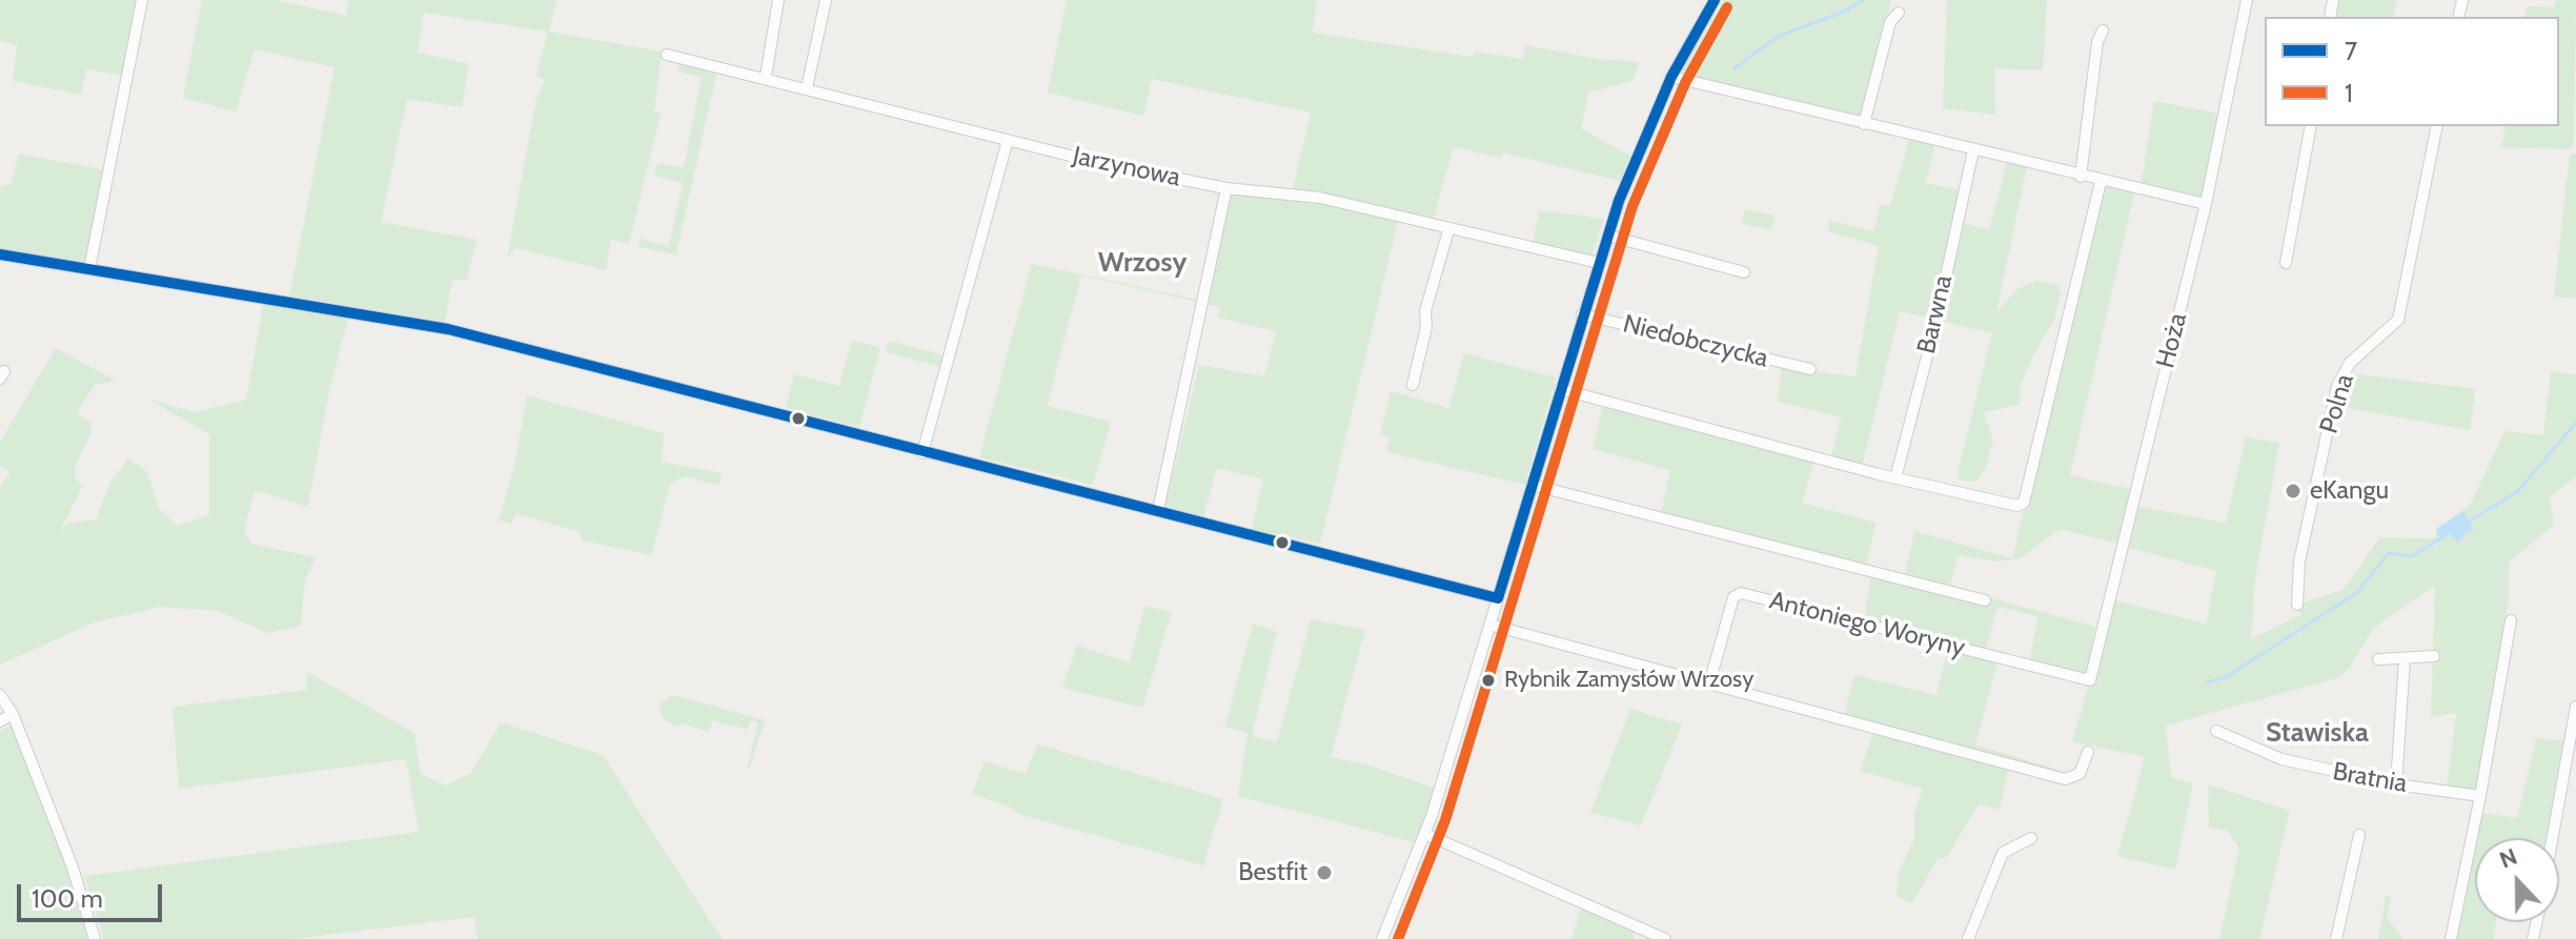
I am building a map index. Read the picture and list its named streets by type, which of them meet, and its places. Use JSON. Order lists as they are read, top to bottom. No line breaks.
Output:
{"streets":{"street":["Jarzynowa","Barwna","Hoża","Niedobczycka","Polna","Antoniego Woryny","Bratnia"]},"crossings":[["Hoża","Antoniego Woryny"]],"districts":["Wrzosy","Stawiska"],"places":["eKangu","Rybnik Zamysłów Wrzosy","Bestfit"],"lines":["transit line 7","transit line 1"],"legend":["7","1"],"scale_bar":"100 m","north":"top"}
